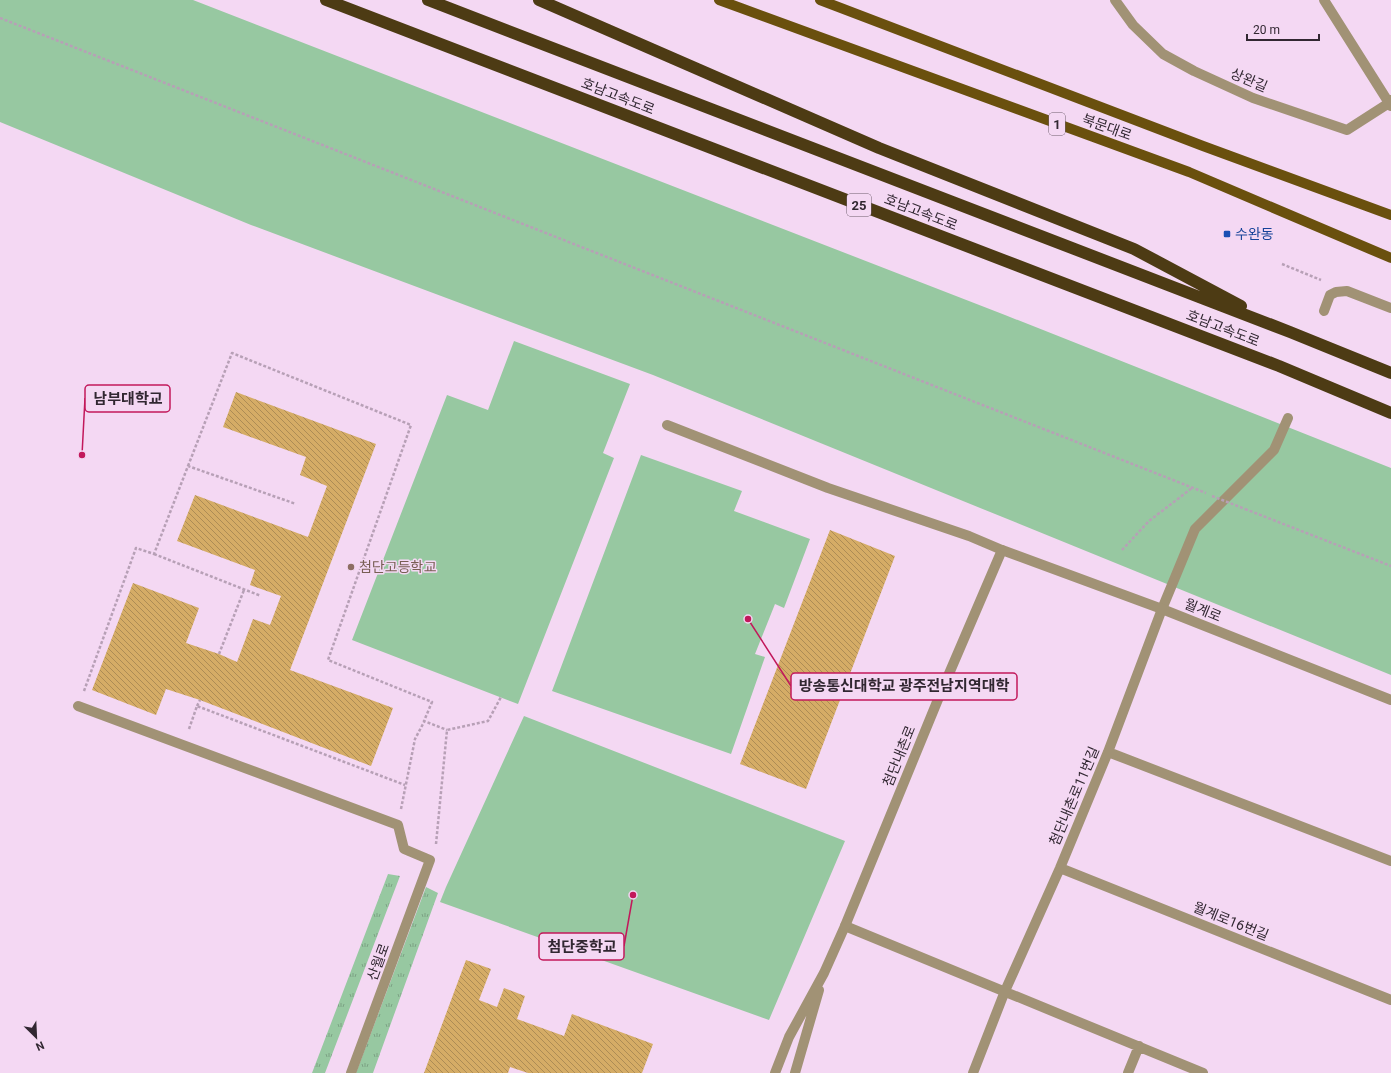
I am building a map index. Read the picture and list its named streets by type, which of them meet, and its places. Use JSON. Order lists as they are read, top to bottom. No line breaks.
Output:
{"streets":{"highway":["호남고속도로","25"],"main road":["1","북문대로"],"street":["상완길","월계로","첨단내촌로","첨단내촌로11번길","월계로16번길","산월로"]},"crossings":[["월계로","첨단내촌로"],["월계로","첨단내촌로11번길"],["첨단내촌로11번길","월계로16번길"]],"places":{"transit":["수완동"],"other":["남부대학교","첨단고등학교","방송통신대학교 광주전남지역대학","첨단중학교"]},"scale_bar":"20 m","north":"bottom right"}
